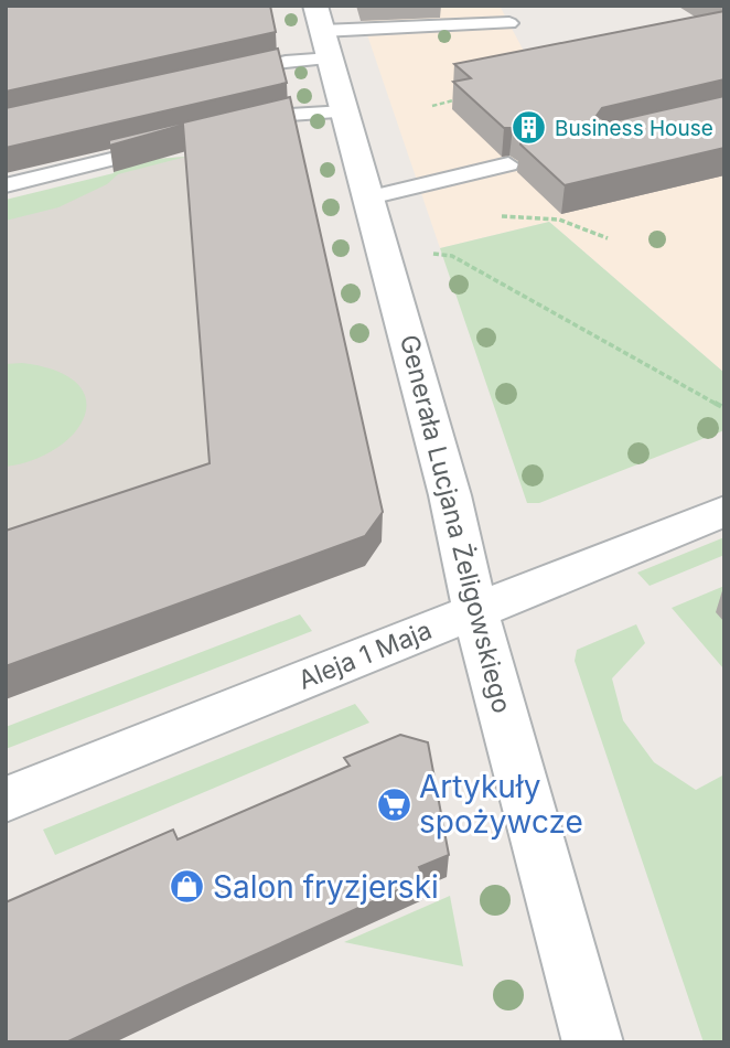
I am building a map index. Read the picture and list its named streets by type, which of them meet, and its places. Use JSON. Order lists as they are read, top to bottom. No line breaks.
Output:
{"streets":{"street":["Generała Lucjana Żeligowskiego","Aleja 1 Maja"]},"crossings":[["Generała Lucjana Żeligowskiego","Aleja 1 Maja"]],"places":{"building":["Business House"],"supermarket":["Artykuły spożywcze"],"shop":["Salon fryzjerski"]}}
